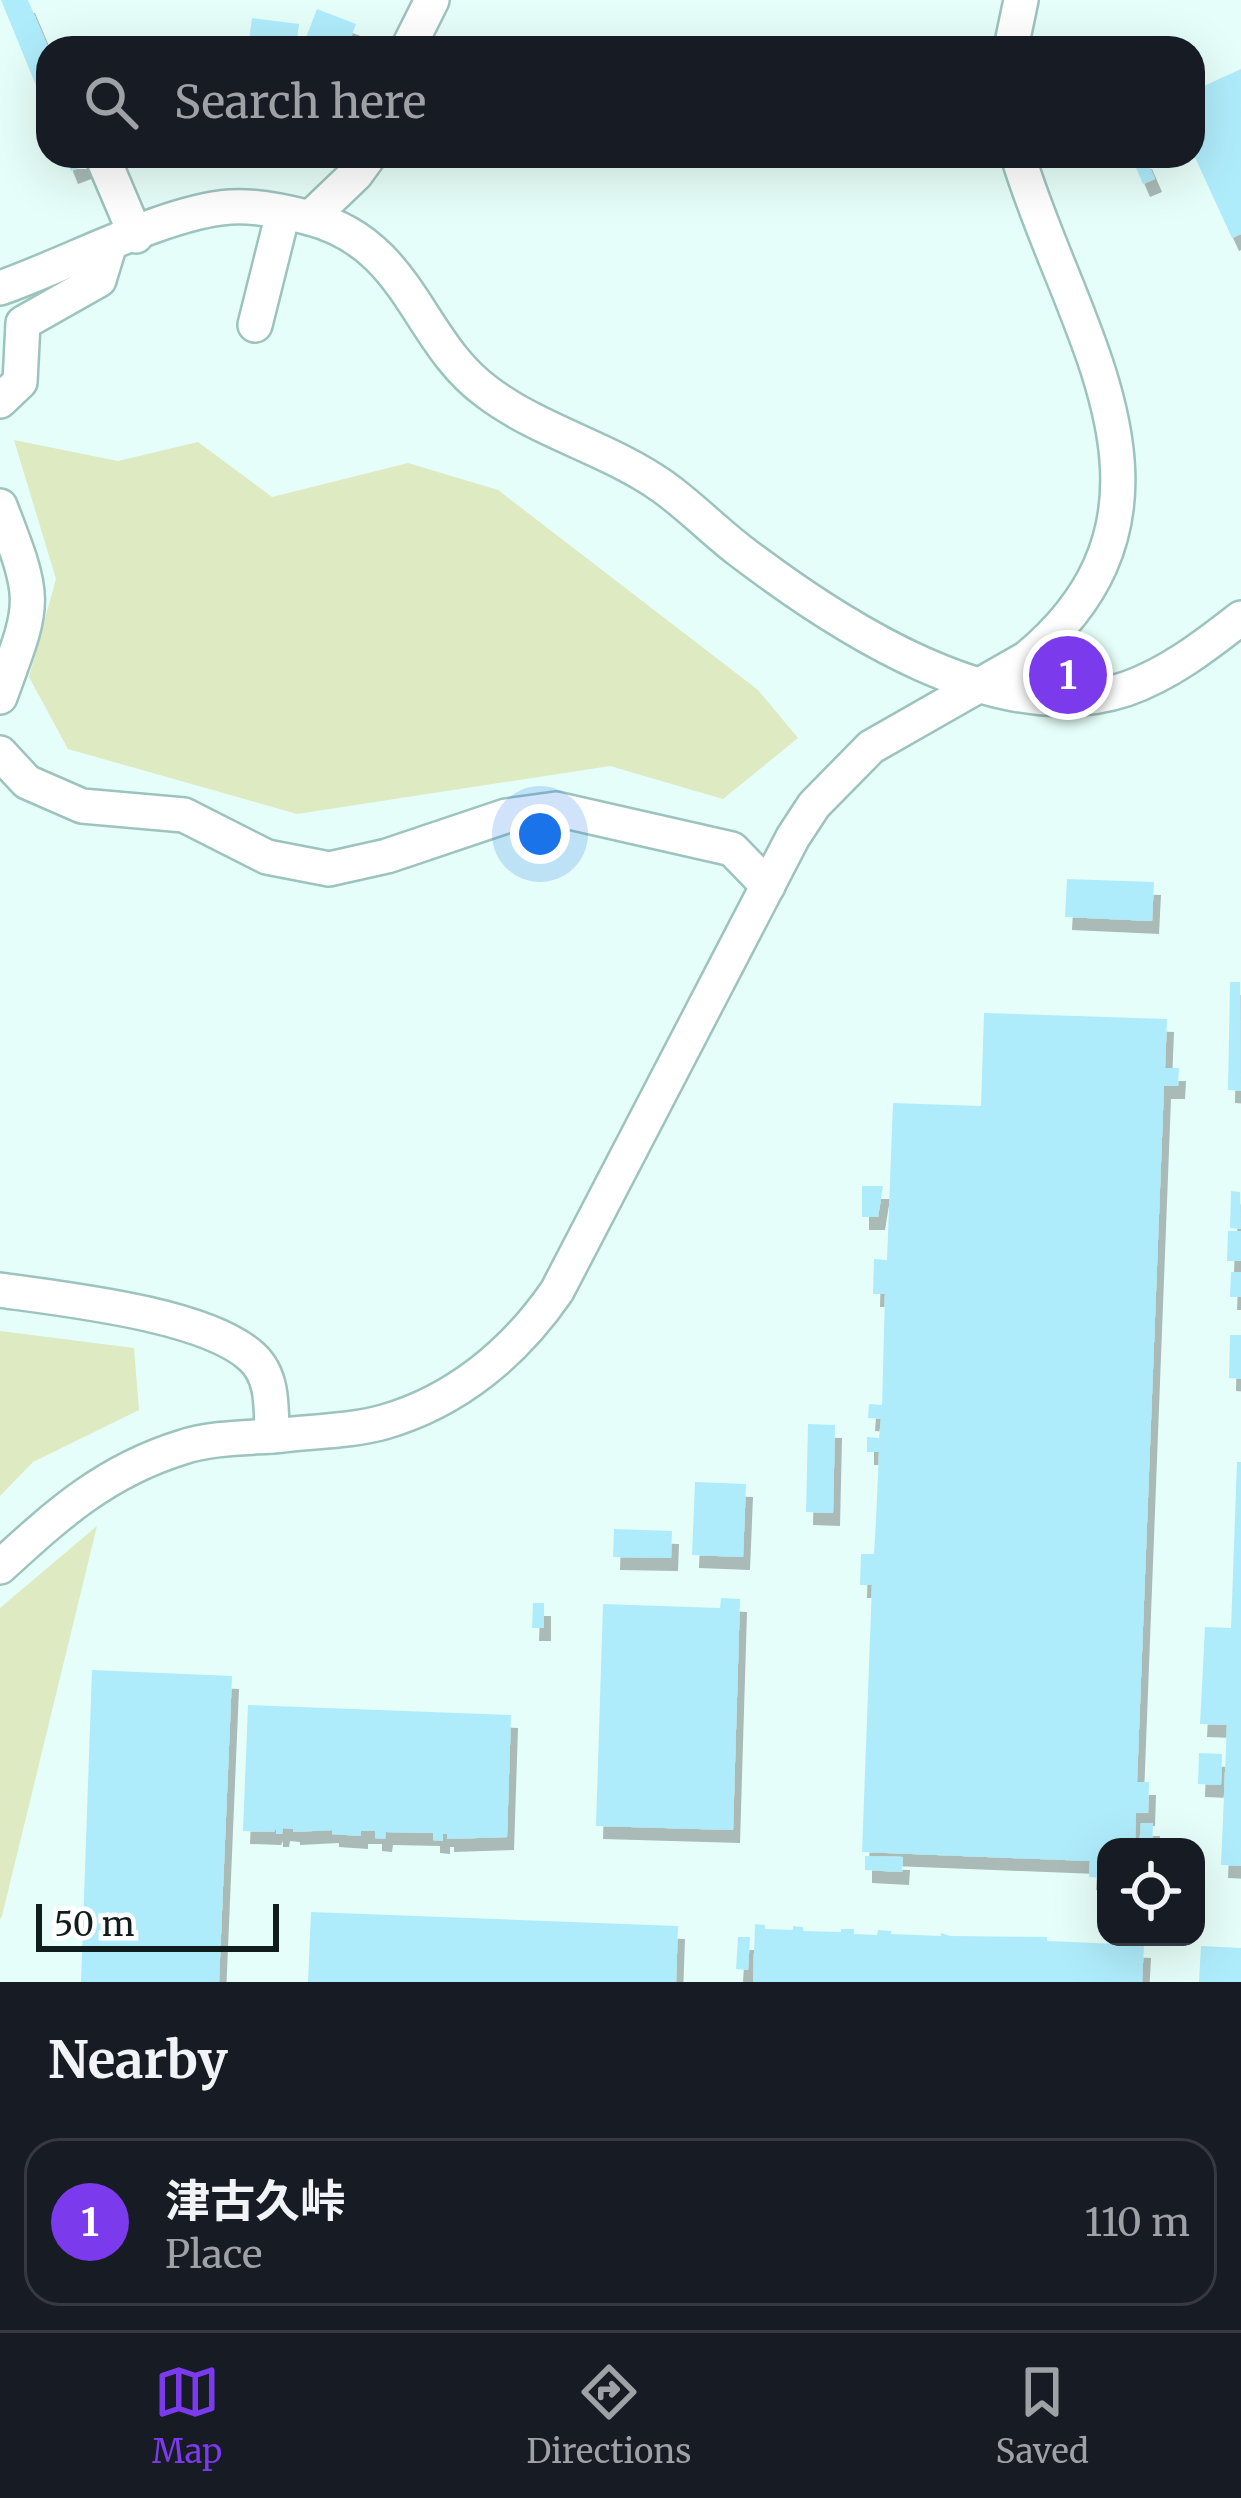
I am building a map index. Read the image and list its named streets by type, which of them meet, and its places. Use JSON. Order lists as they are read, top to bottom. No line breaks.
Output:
{"scale_bar":"50 m","page":{"search":"Search here","pins":"1","scale":"50 m","heading":"Nearby","list":[{"mark":"1","name":"津古久峠","note":"Place","value":"110 m"}],"nav":["Map","Directions","Saved"]}}
